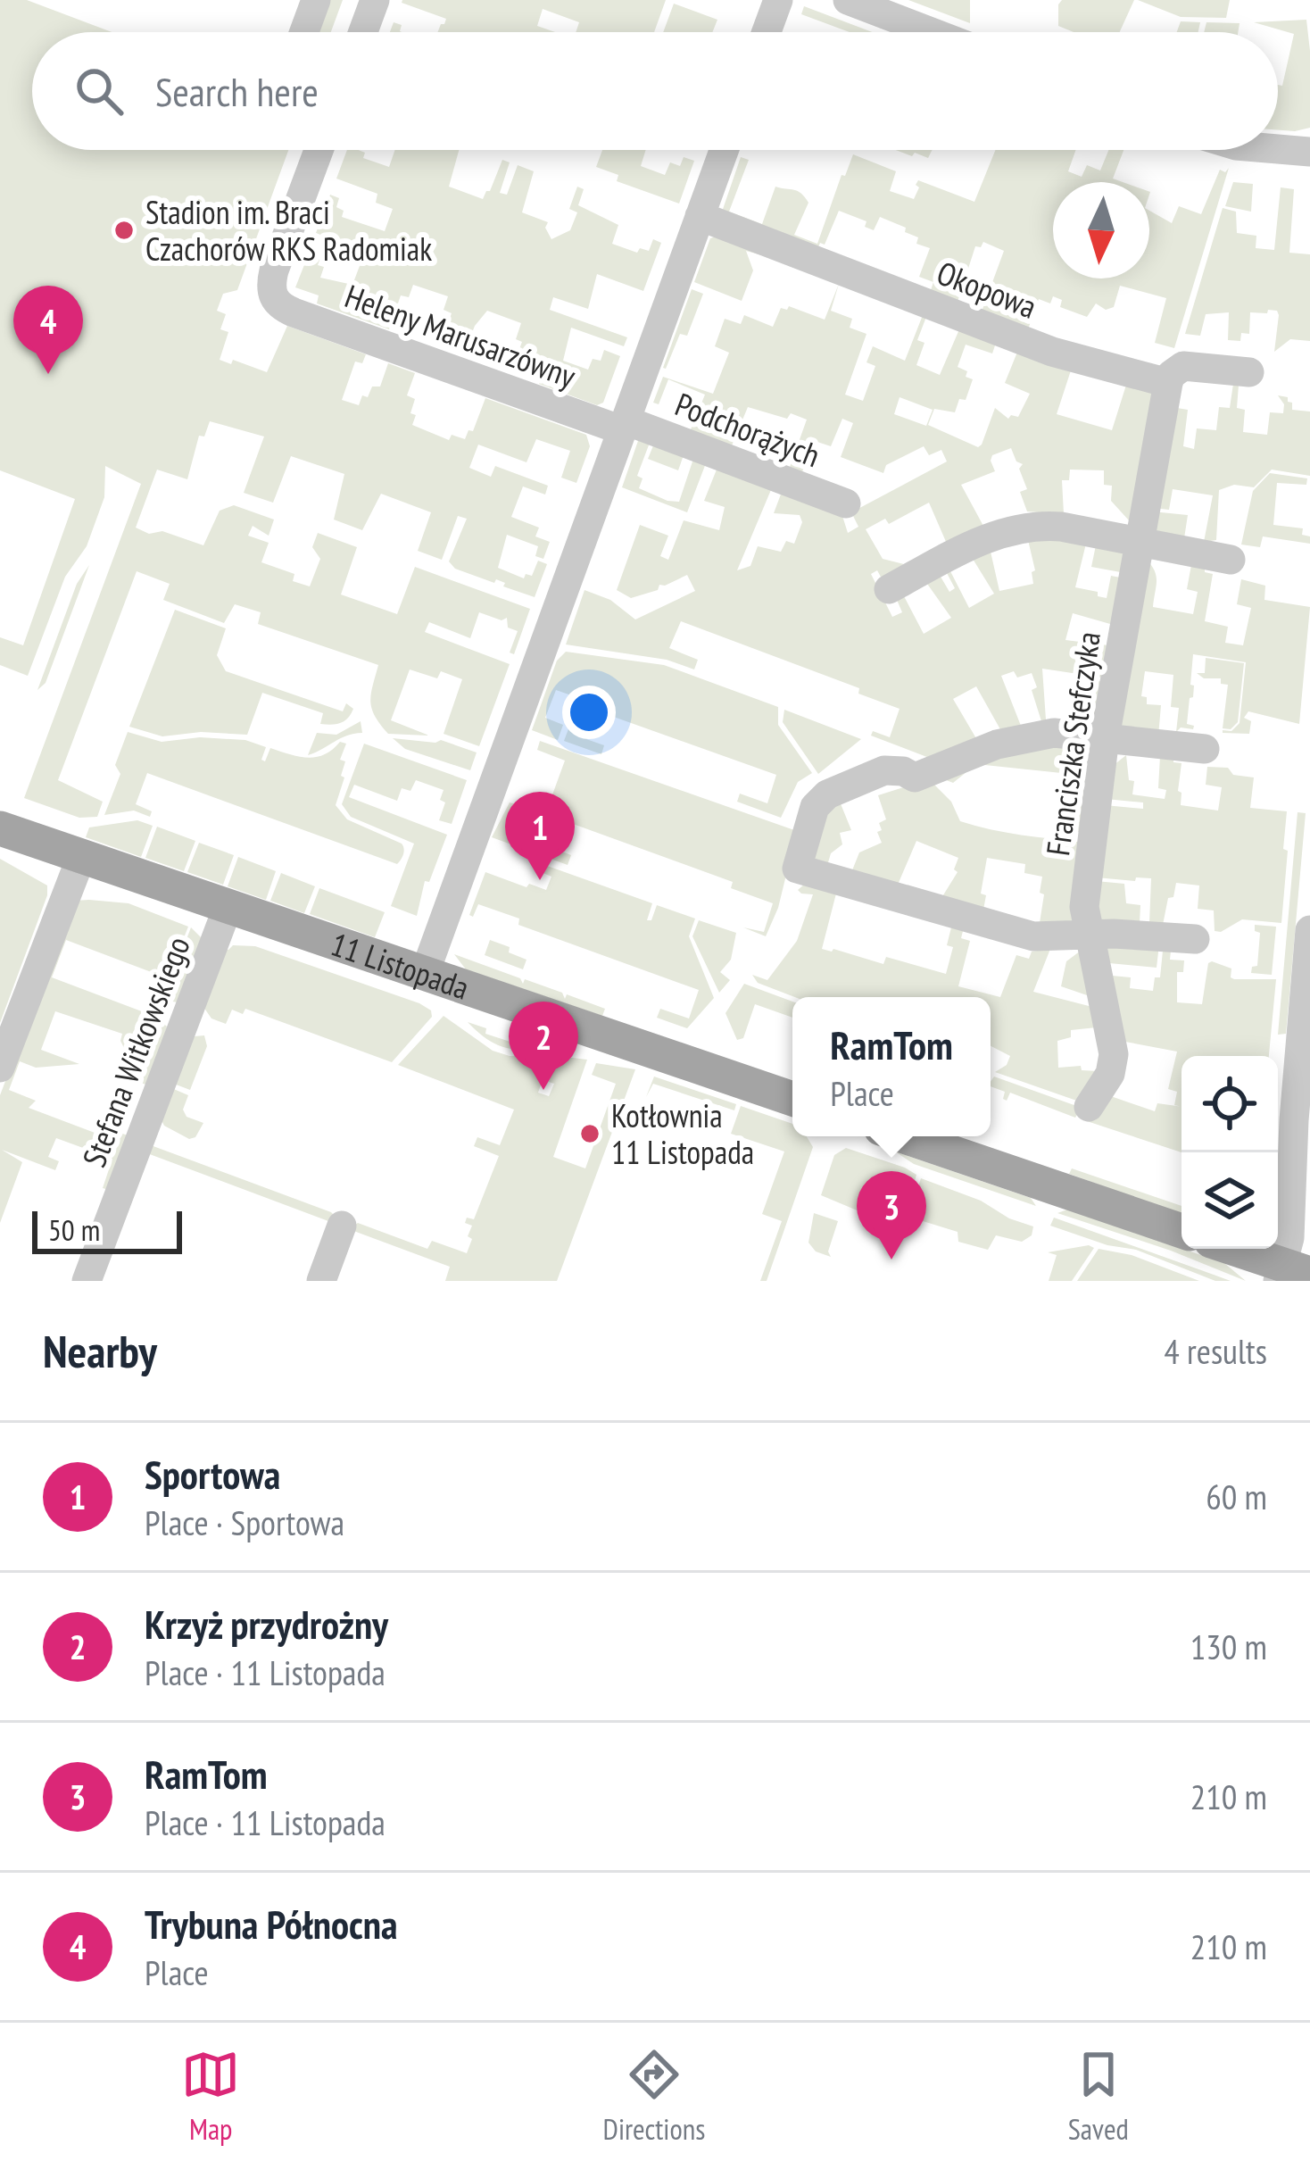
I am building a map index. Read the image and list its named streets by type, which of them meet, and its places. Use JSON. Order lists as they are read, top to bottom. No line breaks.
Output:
{"streets":{"main road":["11 Listopada"],"street":["Okopowa","Heleny Marusarzówny","Podchorążych","Franciszka Stefczyka","Stefana Witkowskiego"]},"crossings":[["Okopowa","Franciszka Stefczyka"],["Heleny Marusarzówny","Podchorążych"],["11 Listopada","Stefana Witkowskiego"]],"places":["Stadion im. Braci Czachorów RKS Radomiak","Kotłownia 11 Listopada"],"scale_bar":"50 m","north":"bottom","page":{"search":"Search here","pins":["4","1","2","3"],"popup":["RamTom","Place"],"scale":"50 m","heading":["Nearby","4 results"],"list":[{"mark":"1","name":"Sportowa","note":"Place · Sportowa","value":"60 m"},{"mark":"2","name":"Krzyż przydrożny","note":"Place · 11 Listopada","value":"130 m"},{"mark":"3","name":"RamTom","note":"Place · 11 Listopada","value":"210 m"},{"mark":"4","name":"Trybuna Północna","note":"Place","value":"210 m"}],"nav":["Map","Directions","Saved"]}}
